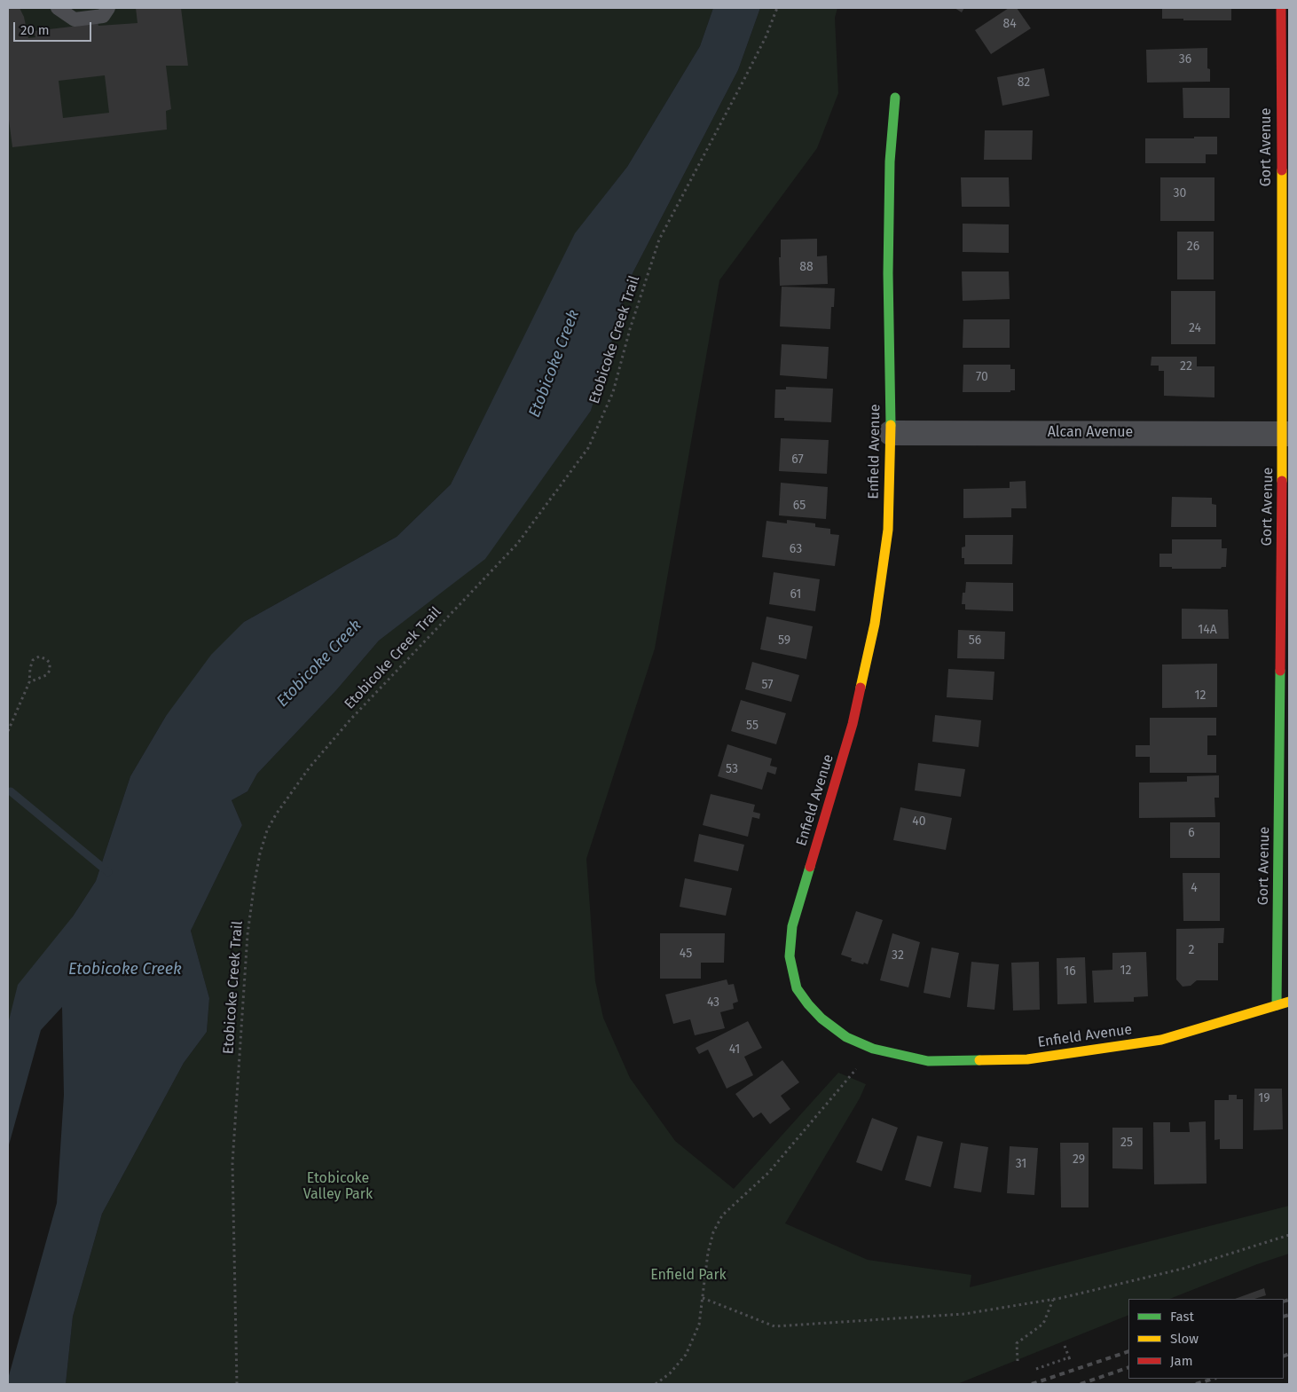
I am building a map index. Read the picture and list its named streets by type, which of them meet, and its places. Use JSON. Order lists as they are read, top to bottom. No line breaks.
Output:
{"streets":{"street":["Gort Avenue","Alcan Avenue","Enfield Avenue"],"path":["Etobicoke Creek Trail"]},"crossings":[["Gort Avenue","Alcan Avenue"],["Gort Avenue","Enfield Avenue"],["Alcan Avenue","Enfield Avenue"]],"water":["Etobicoke Creek"],"parks":["Etobicoke Valley Park","Enfield Park"],"house_numbers":["84","36","82","30","26","88","24","22","70","67","65","63","61","14A","59","56","57","12","55","53","40","6","4","2","45","32","12","16","43","41","19","25","29","31"],"legend":["Fast","Slow","Jam"],"scale_bar":"20 m"}
